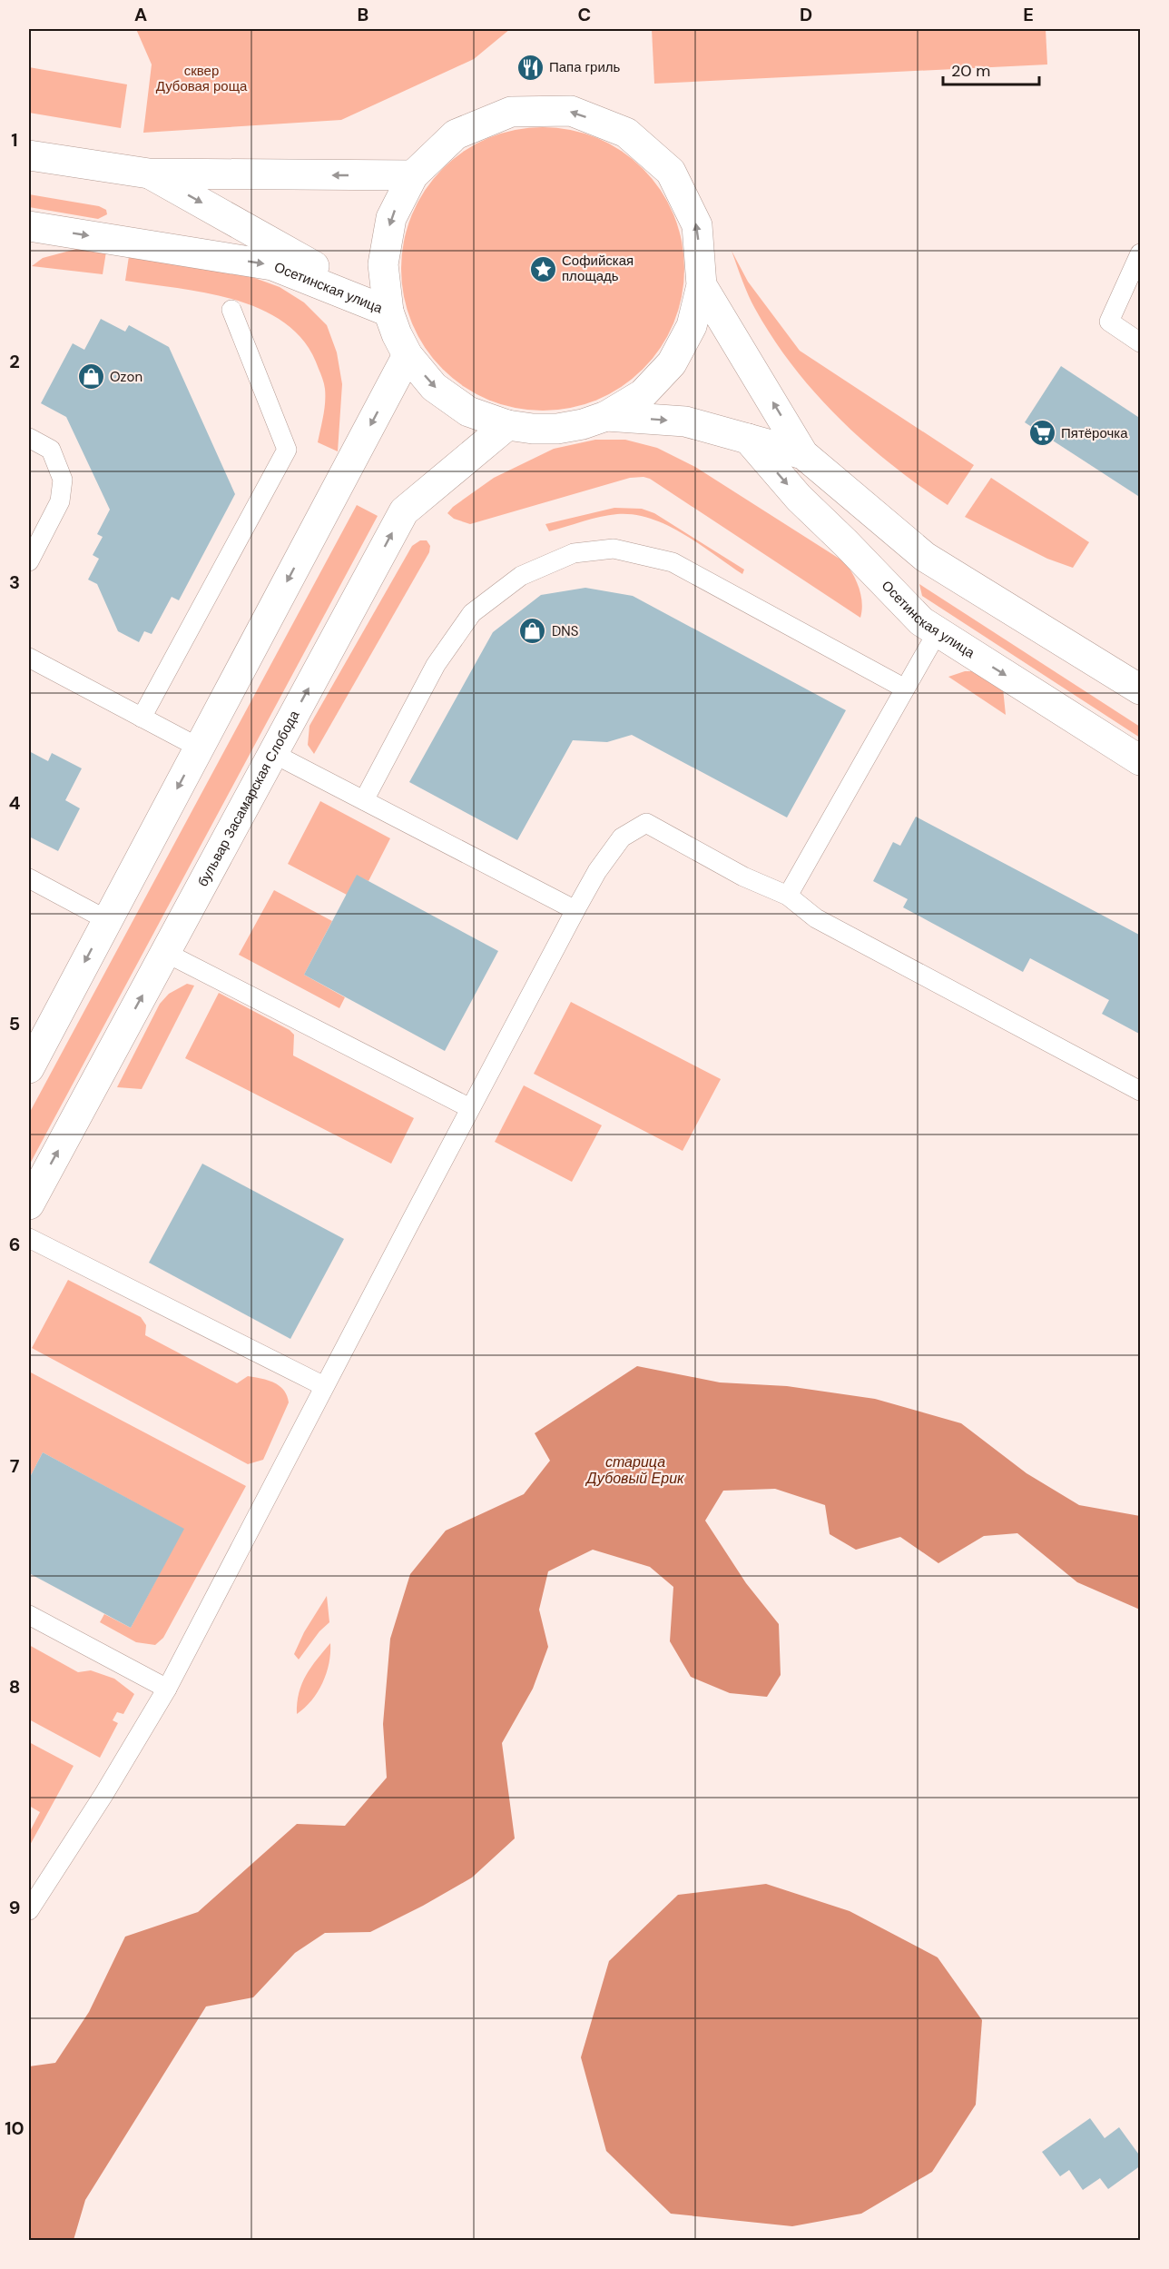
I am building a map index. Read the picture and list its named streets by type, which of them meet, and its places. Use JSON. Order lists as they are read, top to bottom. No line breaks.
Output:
{"streets":{"street":["Осетинская улица","бульвар Засамарская Слобода"]},"water":["старица Дубовый Ерик"],"parks":["сквер Дубовая роща"],"places":{"restaurant":["Папа гриль"],"place":["Софийская площадь"],"shop":["Ozon","DNS"],"supermarket":["Пятёрочка"]},"scale_bar":"20 m","grid":{"columns":["A","B","C","D","E"],"rows":["1","2","3","4","5","6","7","8","9","10"]}}
